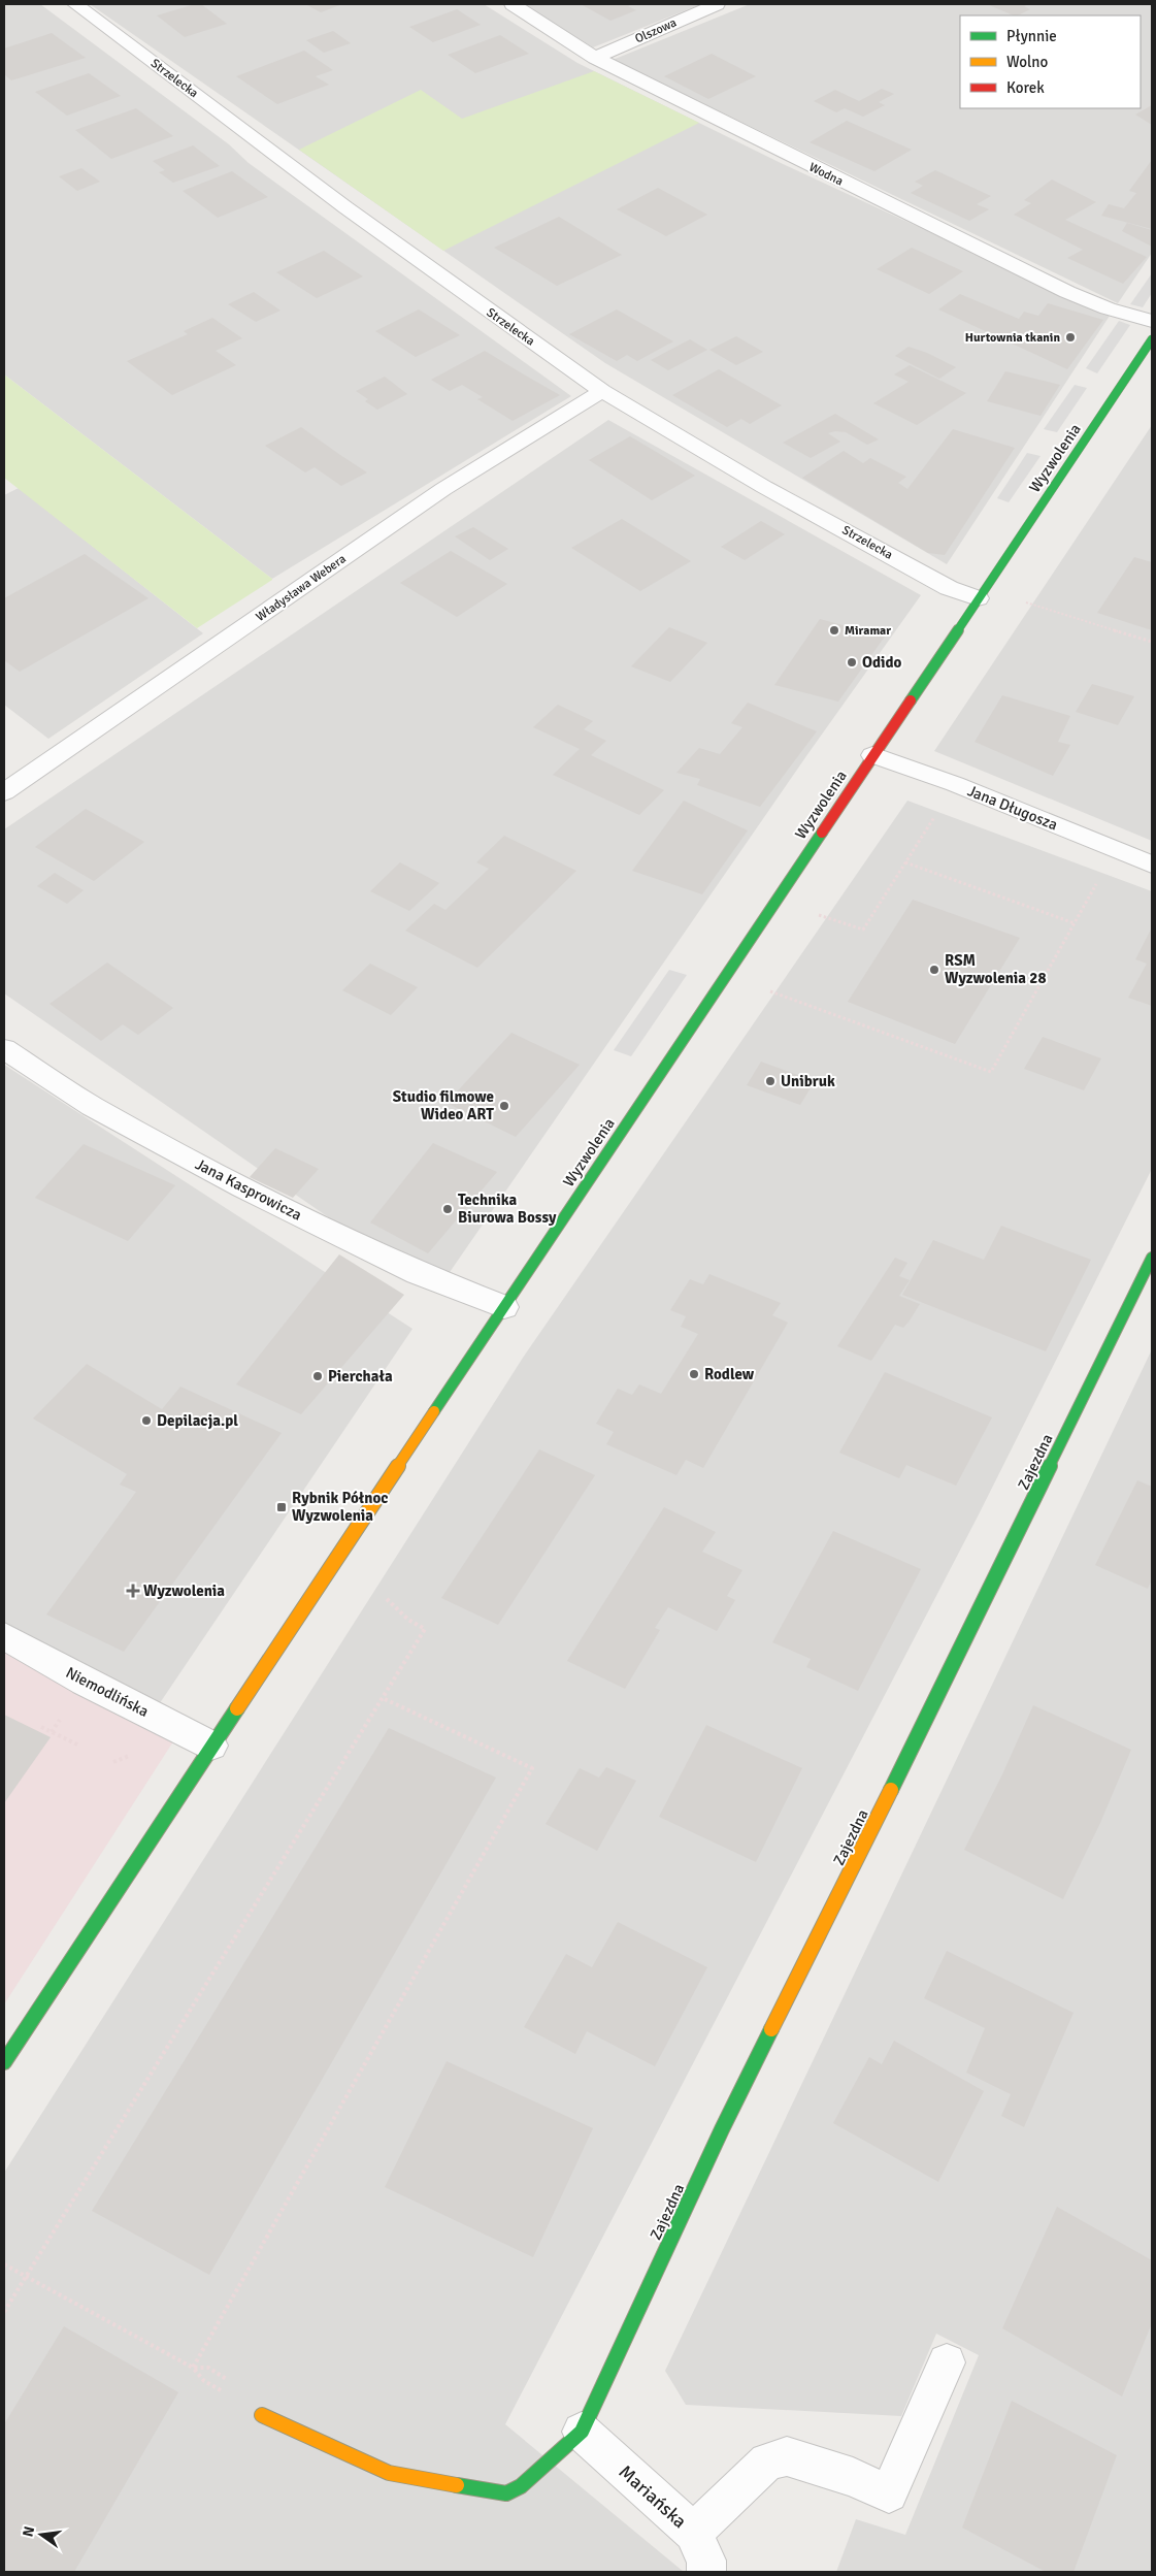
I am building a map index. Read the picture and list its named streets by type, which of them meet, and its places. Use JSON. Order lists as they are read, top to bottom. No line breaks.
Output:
{"streets":{"main road":["Wyzwolenia","Zajezdna"],"street":["Olszowa","Strzelecka","Wodna","Władysława Webera","Jana Długosza","Jana Kasprowicza","Niemodlińska","Mariańska"]},"crossings":[["Olszowa","Wodna"],["Strzelecka","Wyzwolenia"],["Strzelecka","Władysława Webera"],["Wyzwolenia","Jana Długosza"],["Wyzwolenia","Jana Kasprowicza"],["Wyzwolenia","Niemodlińska"],["Zajezdna","Mariańska"]],"places":{"other":["Hurtownia tkanin","Miramar","Odido","RSM Wyzwolenia 28","Unibruk","Studio filmowe Wideo ART","Technika Biurowa Bossy","Rodlew","Pierchała","Depilacja.pl"],"transit":["Rybnik Północ Wyzwolenia"],"health":["Wyzwolenia"]},"legend":["Płynnie","Wolno","Korek"],"north":"left"}
